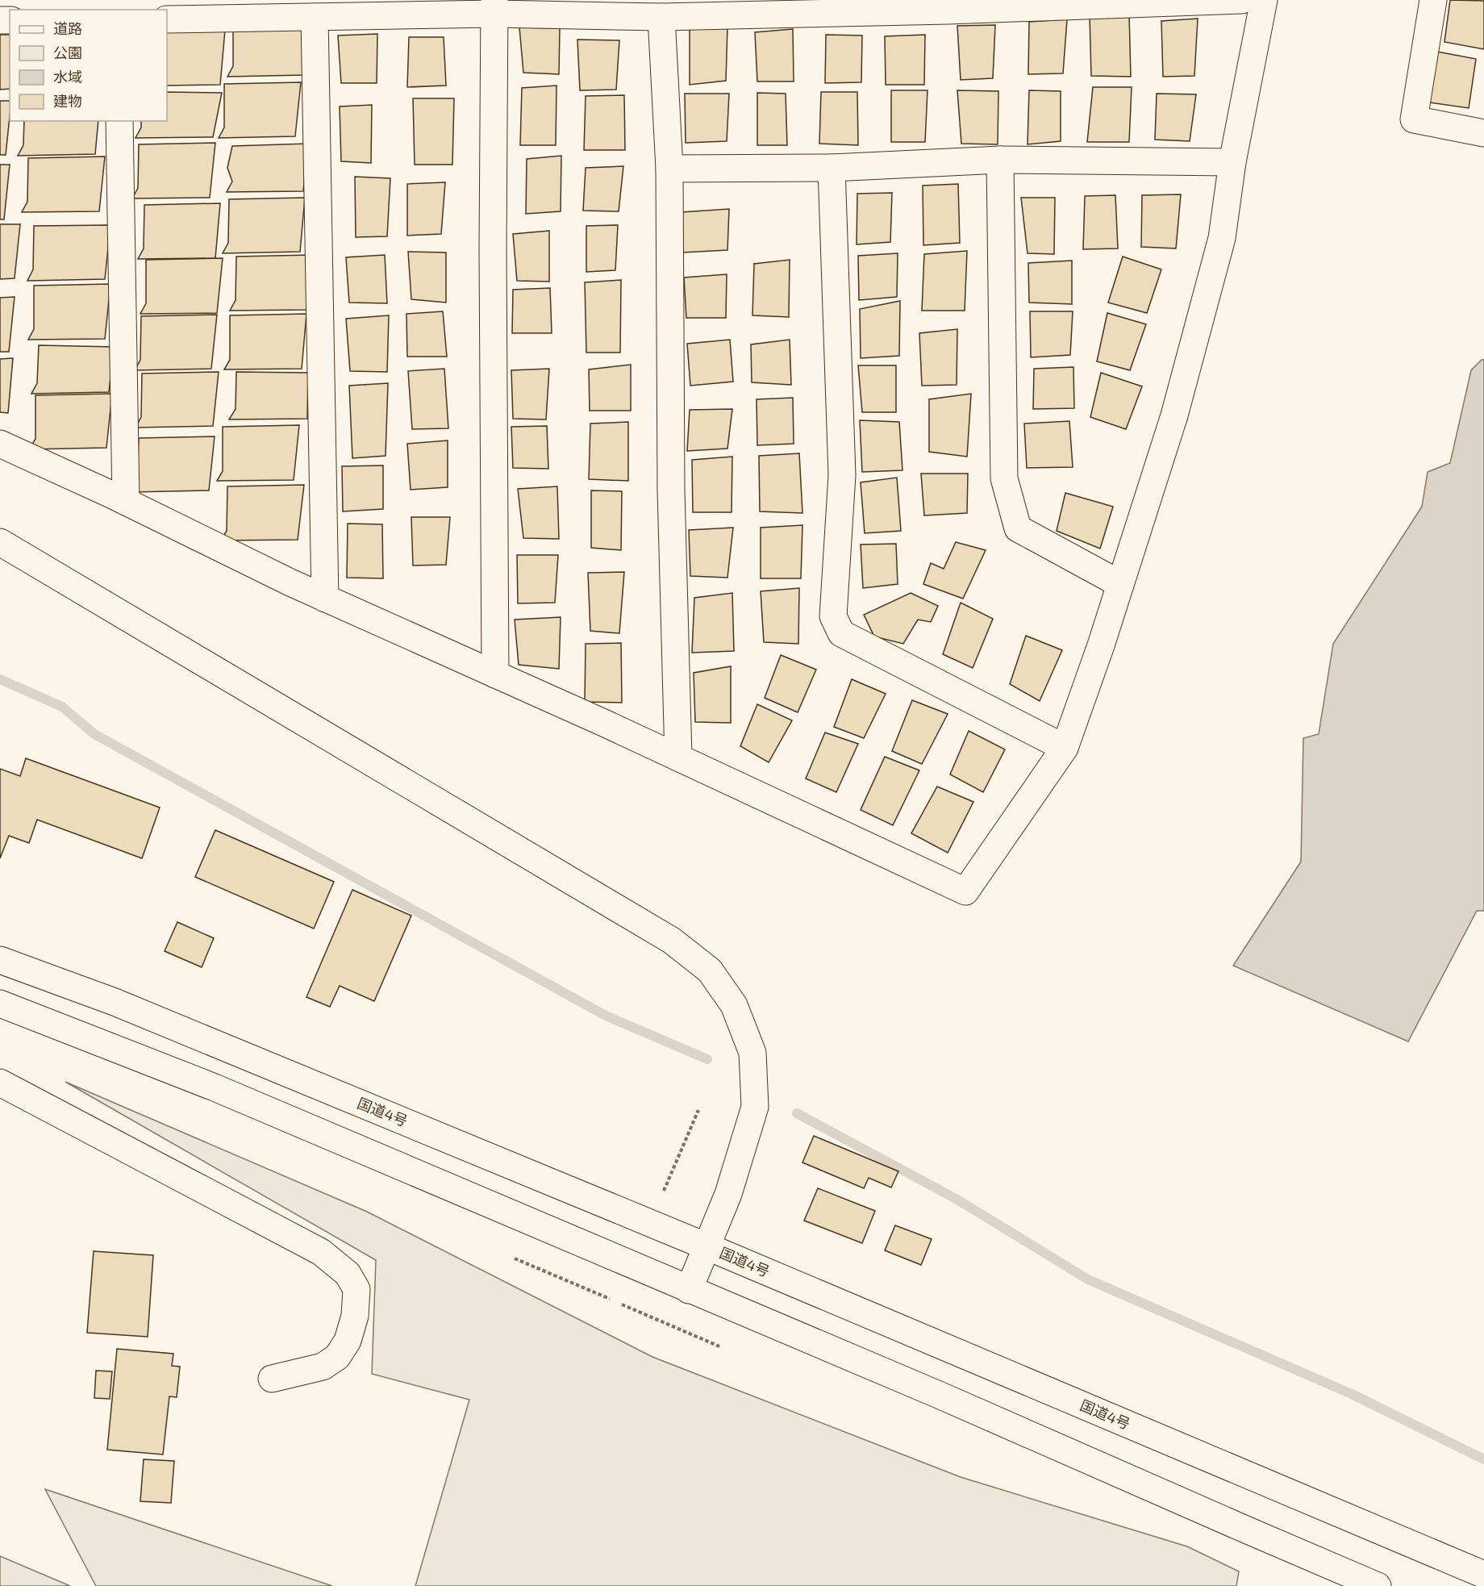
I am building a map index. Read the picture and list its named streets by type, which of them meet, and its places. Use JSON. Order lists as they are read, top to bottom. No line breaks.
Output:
{"streets":{"main road":["国道4号"]},"legend":["道路","公園","水域","建物"]}
